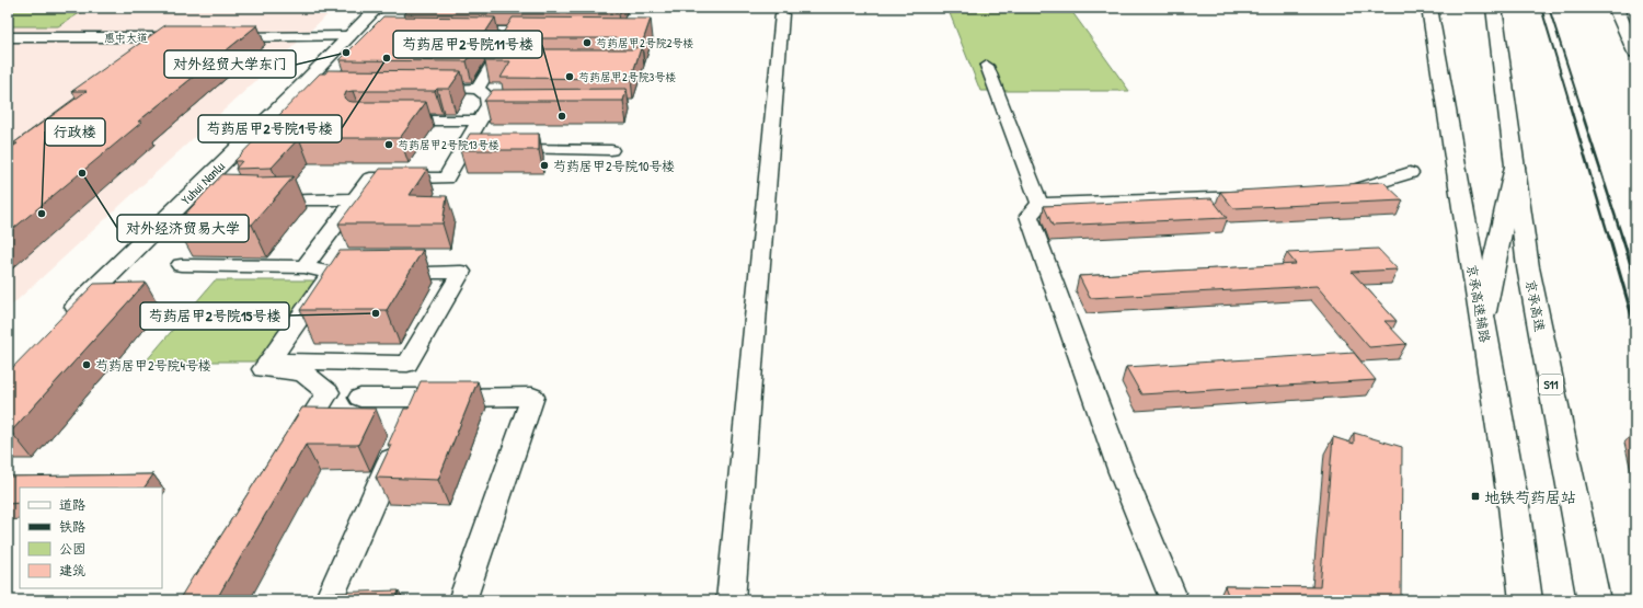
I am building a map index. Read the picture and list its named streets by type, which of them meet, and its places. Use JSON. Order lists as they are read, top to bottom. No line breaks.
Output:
{"streets":{"main road":["Yuhui Nanlu","京承高速辅路","京承高速","S11"],"street":["惠中大道"]},"places":{"other":["芍药居甲2号院2号楼","对外经贸大学东门","芍药居甲2号院1号楼","芍药居甲2号院3号楼","芍药居甲2号院11号楼","芍药居甲2号院13号楼","芍药居甲2号院10号楼","对外经济贸易大学","行政楼","芍药居甲2号院15号楼","芍药居甲2号院4号楼"],"transit":["地铁芍药居站"]},"legend":["道路","铁路","公园","建筑"]}
